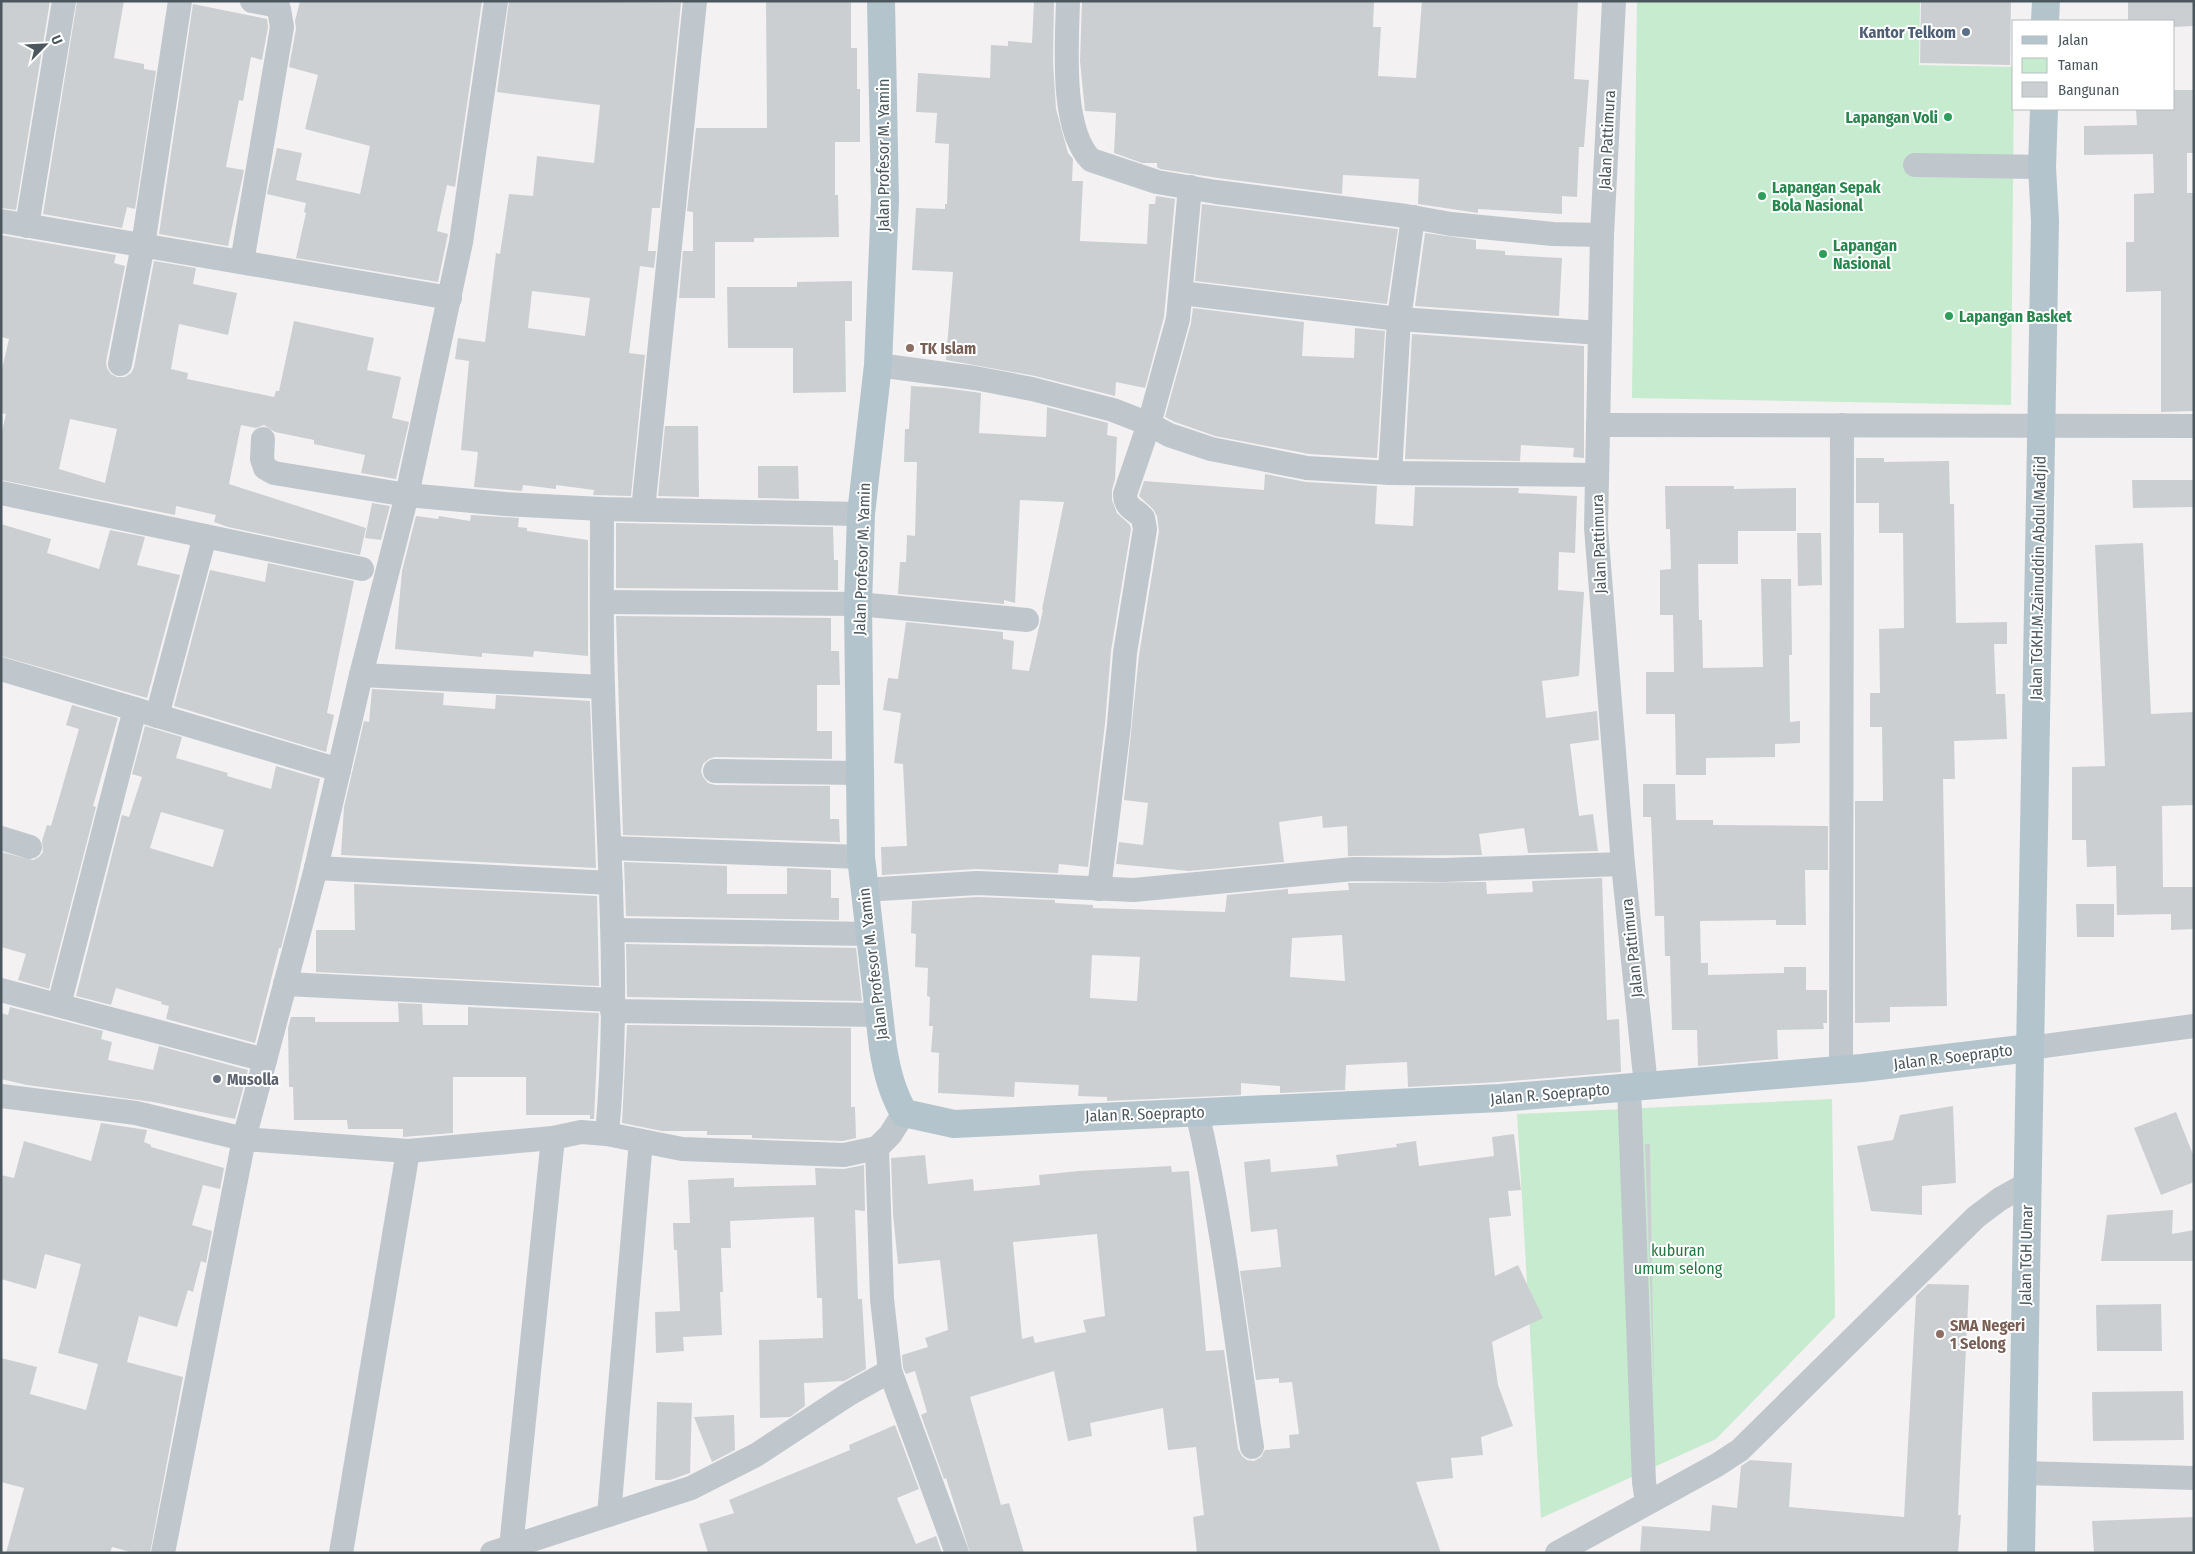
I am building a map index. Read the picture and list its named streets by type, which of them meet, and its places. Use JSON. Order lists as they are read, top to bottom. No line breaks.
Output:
{"streets":{"main road":["Jalan Profesor M. Yamin","Jalan TGKH.M.Zainuddin Abdul Madjid","Jalan R. Soeprapto","Jalan TGH Umar"],"street":["Jalan Pattimura"]},"crossings":[["Jalan Pattimura","Jalan R. Soeprapto"],["Jalan Profesor M. Yamin","Jalan R. Soeprapto"],["Jalan TGKH.M.Zainuddin Abdul Madjid","Jalan R. Soeprapto"],["Jalan TGKH.M.Zainuddin Abdul Madjid","Jalan TGH Umar"],["Jalan R. Soeprapto","Jalan TGH Umar"]],"parks":["kuburan umum selong"],"places":["Kantor Telkom","Lapangan Voli","Lapangan Sepak Bola Nasional","Lapangan Nasional","Lapangan Basket","TK Islam","Musolla","SMA Negeri 1 Selong"],"legend":["Jalan","Taman","Bangunan"],"north":"top right"}
